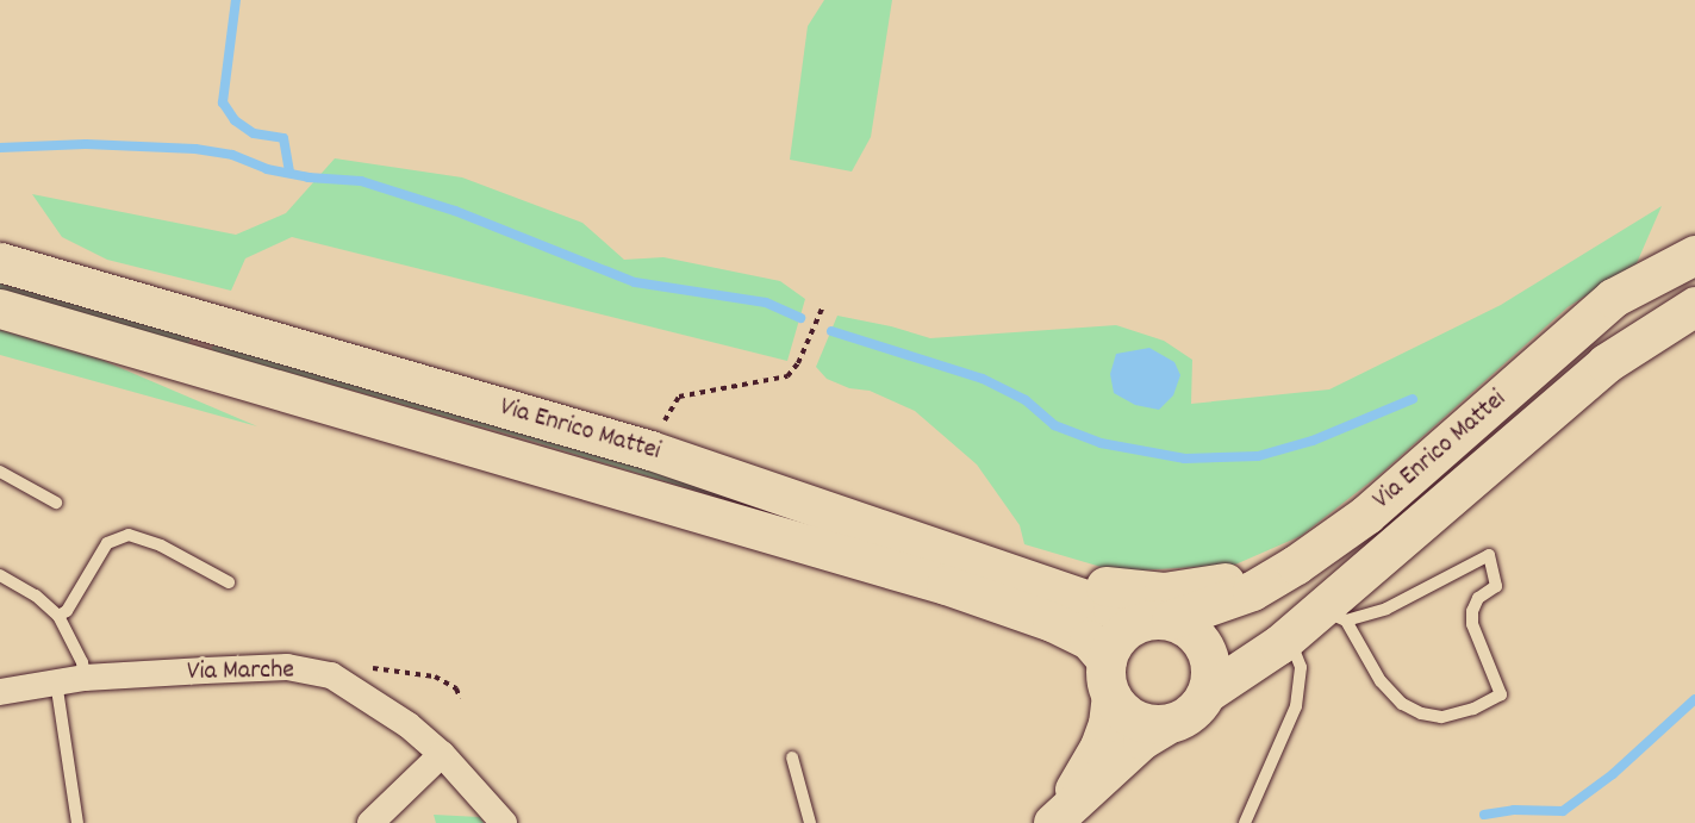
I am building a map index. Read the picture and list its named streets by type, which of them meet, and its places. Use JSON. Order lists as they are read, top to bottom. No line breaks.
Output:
{"streets":{"main road":["Via Enrico Mattei"],"street":["Via Marche"]}}
